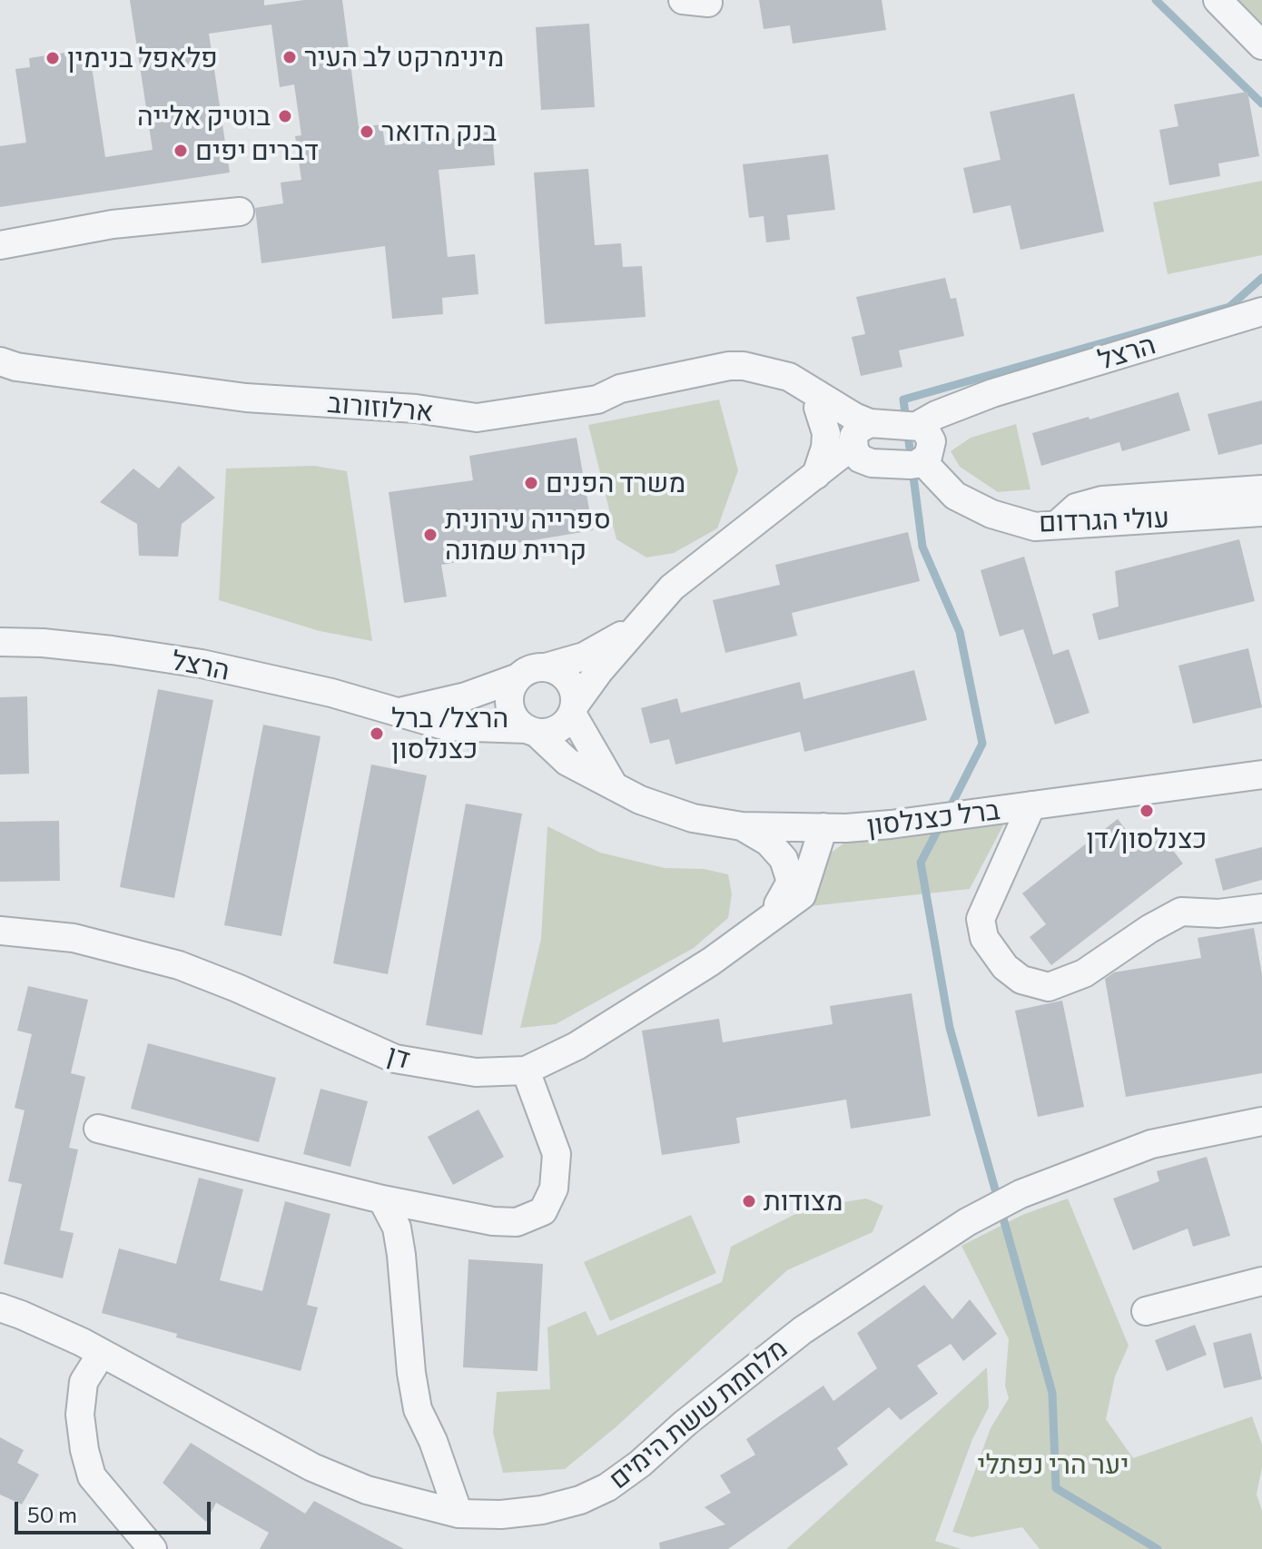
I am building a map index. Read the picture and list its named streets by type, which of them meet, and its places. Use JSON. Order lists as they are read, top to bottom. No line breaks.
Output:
{"streets":{"street":["הרצל","ארלוזורוב","עולי הגרדום","ברל כצנלסון","דן","מלחמת ששת הימים"]},"crossings":[["הרצל","עולי הגרדום"],["הרצל","ברל כצנלסון"],["ברל כצנלסון","דן"]],"parks":["יער הרי נפתלי"],"places":["מינימרקט לב העיר","פלאפל בנימין","בוטיק אלייה","בנק הדואר","דברים יפים","משרד הפנים","ספרייה עירונית קריית שמונה","הרצל/ ברל כצנלסון","כצנלסון/דן","מצודות"],"scale_bar":"50 m"}
